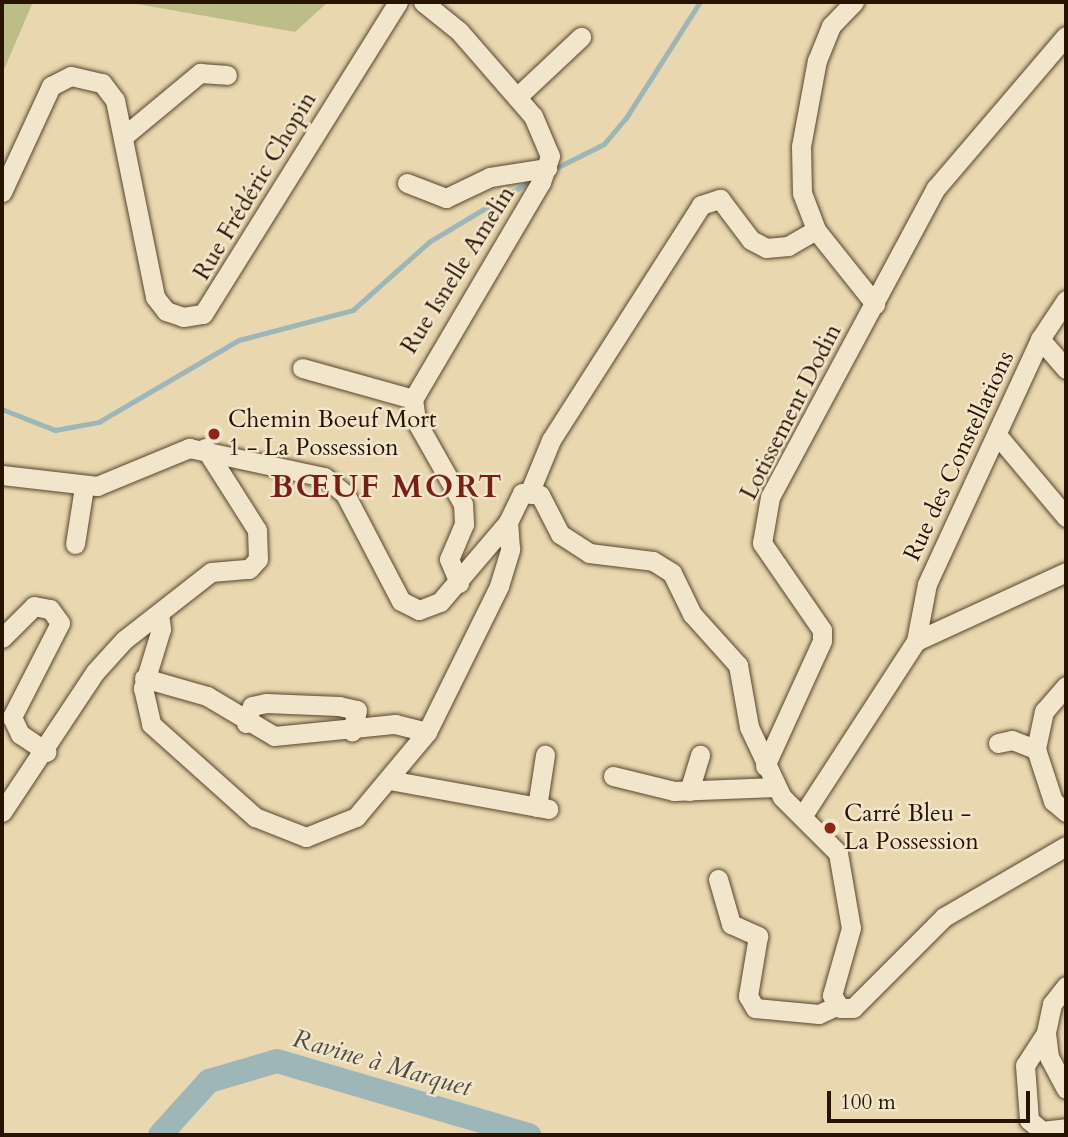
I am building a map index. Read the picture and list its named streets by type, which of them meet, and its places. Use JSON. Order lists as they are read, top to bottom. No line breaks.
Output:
{"streets":{"street":["Rue Frédéric Chopin","Rue Isnelle Amelin","Lotissement Dodin","Rue des Constellations"]},"districts":["BŒUF MORT"],"water":["Ravine à Marquet"],"places":["Chemin Boeuf Mort 1 - La Possession","Carré Bleu - La Possession"],"scale_bar":"100 m"}
